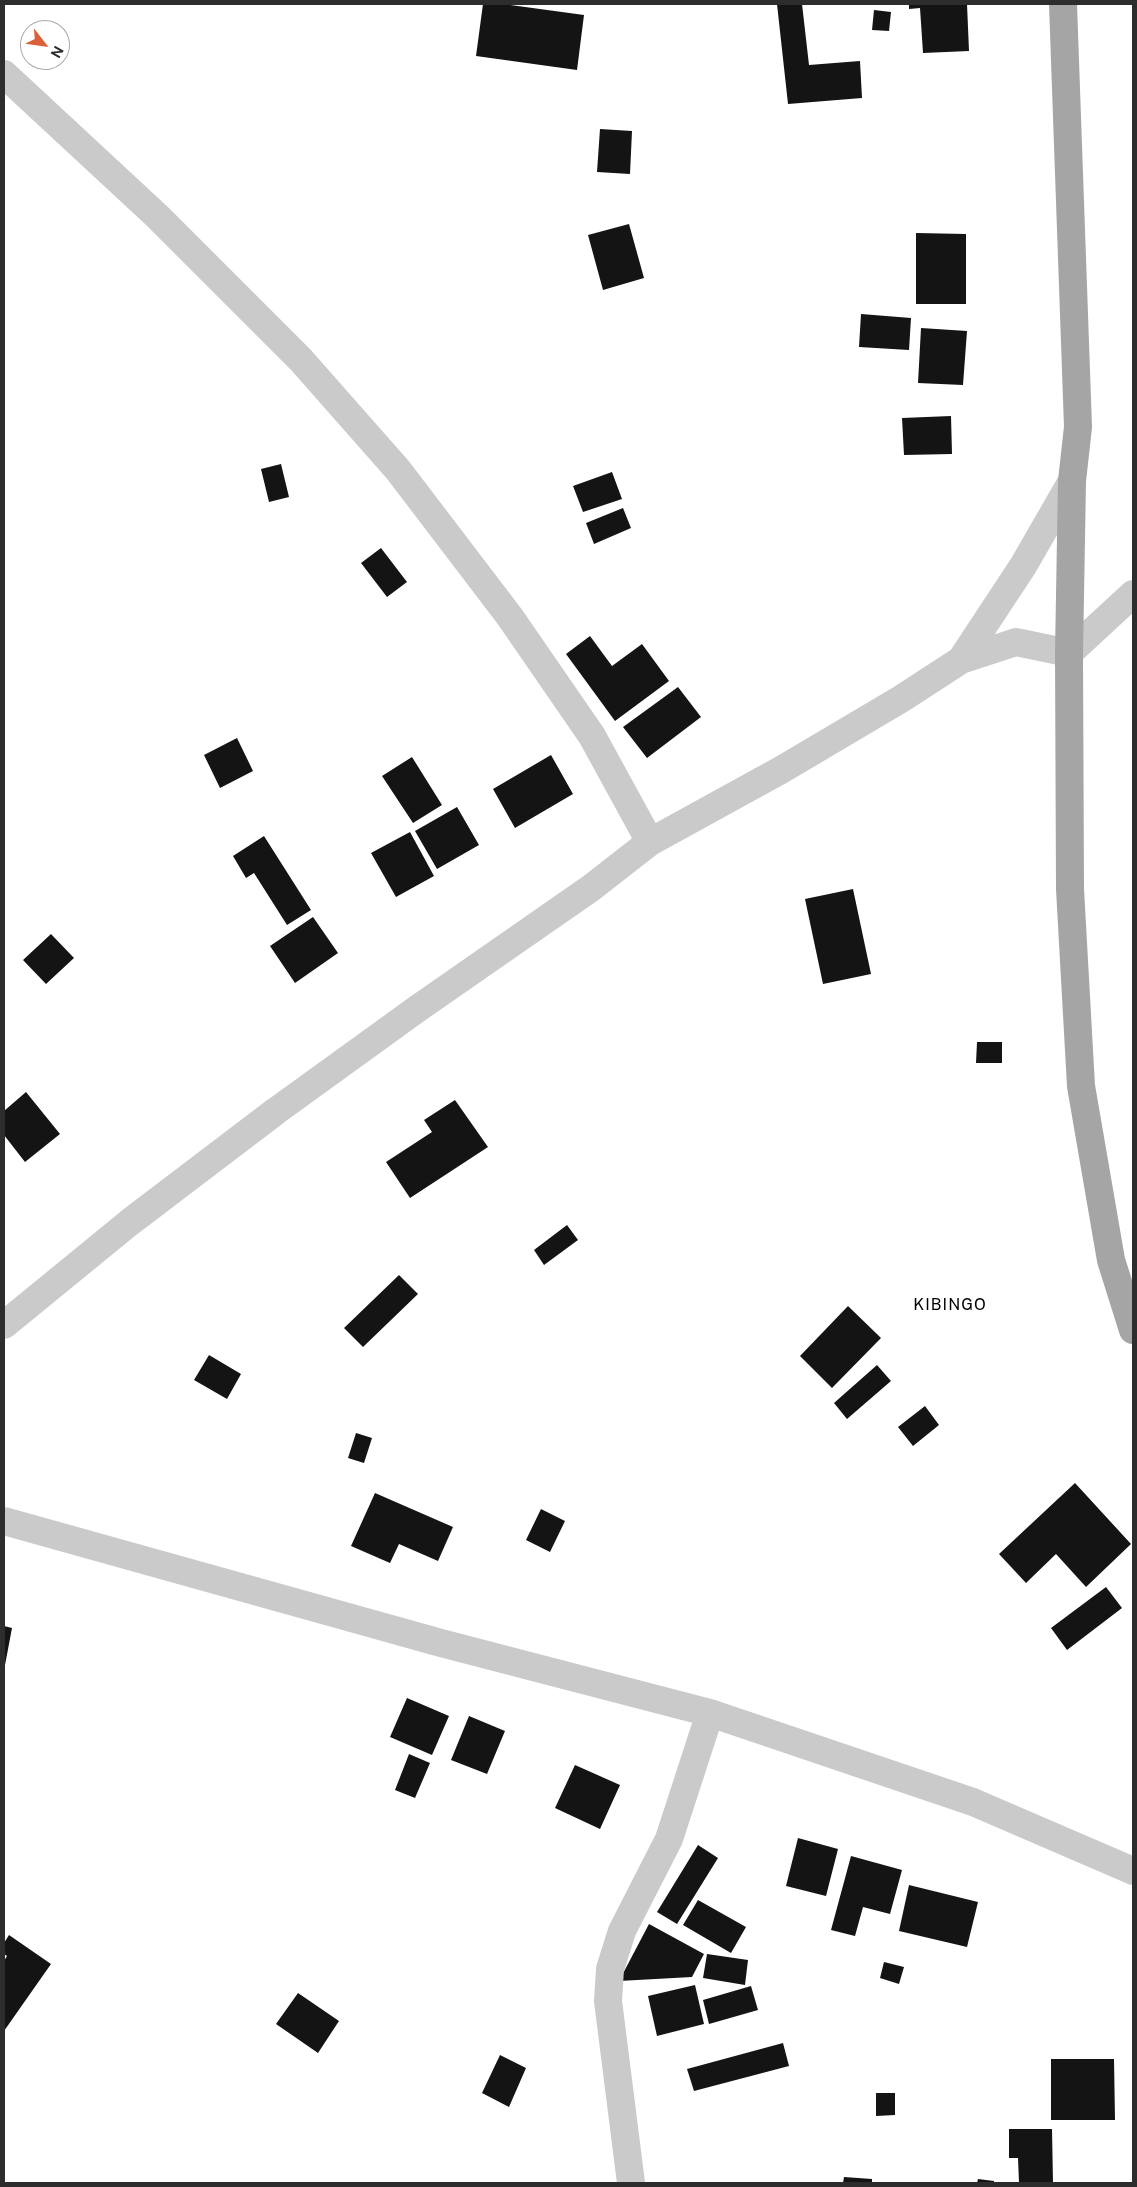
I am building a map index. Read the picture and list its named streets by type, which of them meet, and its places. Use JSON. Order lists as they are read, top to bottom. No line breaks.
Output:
{"districts":["KIBINGO"],"north":"bottom right"}
